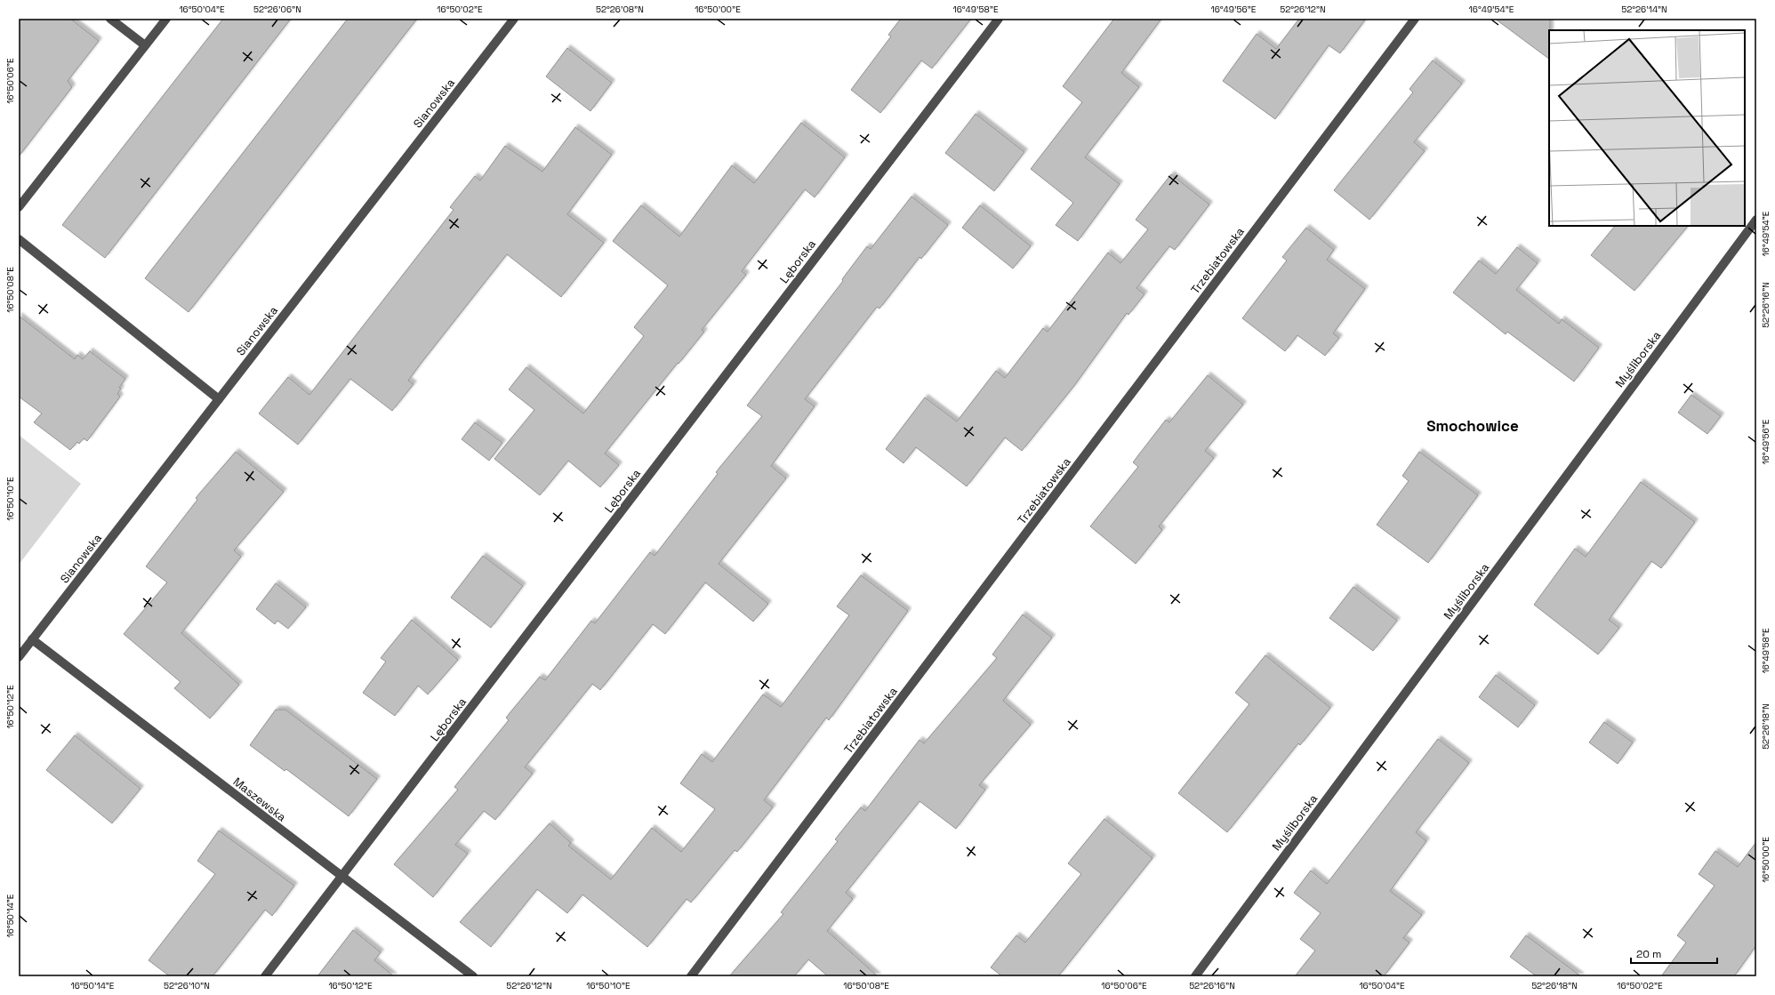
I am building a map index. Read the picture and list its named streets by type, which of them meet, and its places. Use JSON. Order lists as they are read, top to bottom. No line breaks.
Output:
{"streets":{"street":["Sianowska","Trzebiatowska","Lęborska","Myśliborska","Maszewska"]},"crossings":[["Sianowska","Maszewska"],["Lęborska","Maszewska"]],"districts":["Smochowice"],"scale_bar":"20 m","coordinates":["16°50'04\"E","52°26'06\"N","16°50'02\"E","52°26'08\"N","16°50'00\"E","16°49'58\"E","16°49'56\"E","52°26'12\"N","16°49'54\"E","52°26'14\"N","16°50'06\"E","16°50'08\"E","52°26'16\"N","16°50'10\"E","16°50'12\"E","52°26'18\"N","16°50'14\"E","52°26'10\"N"]}
